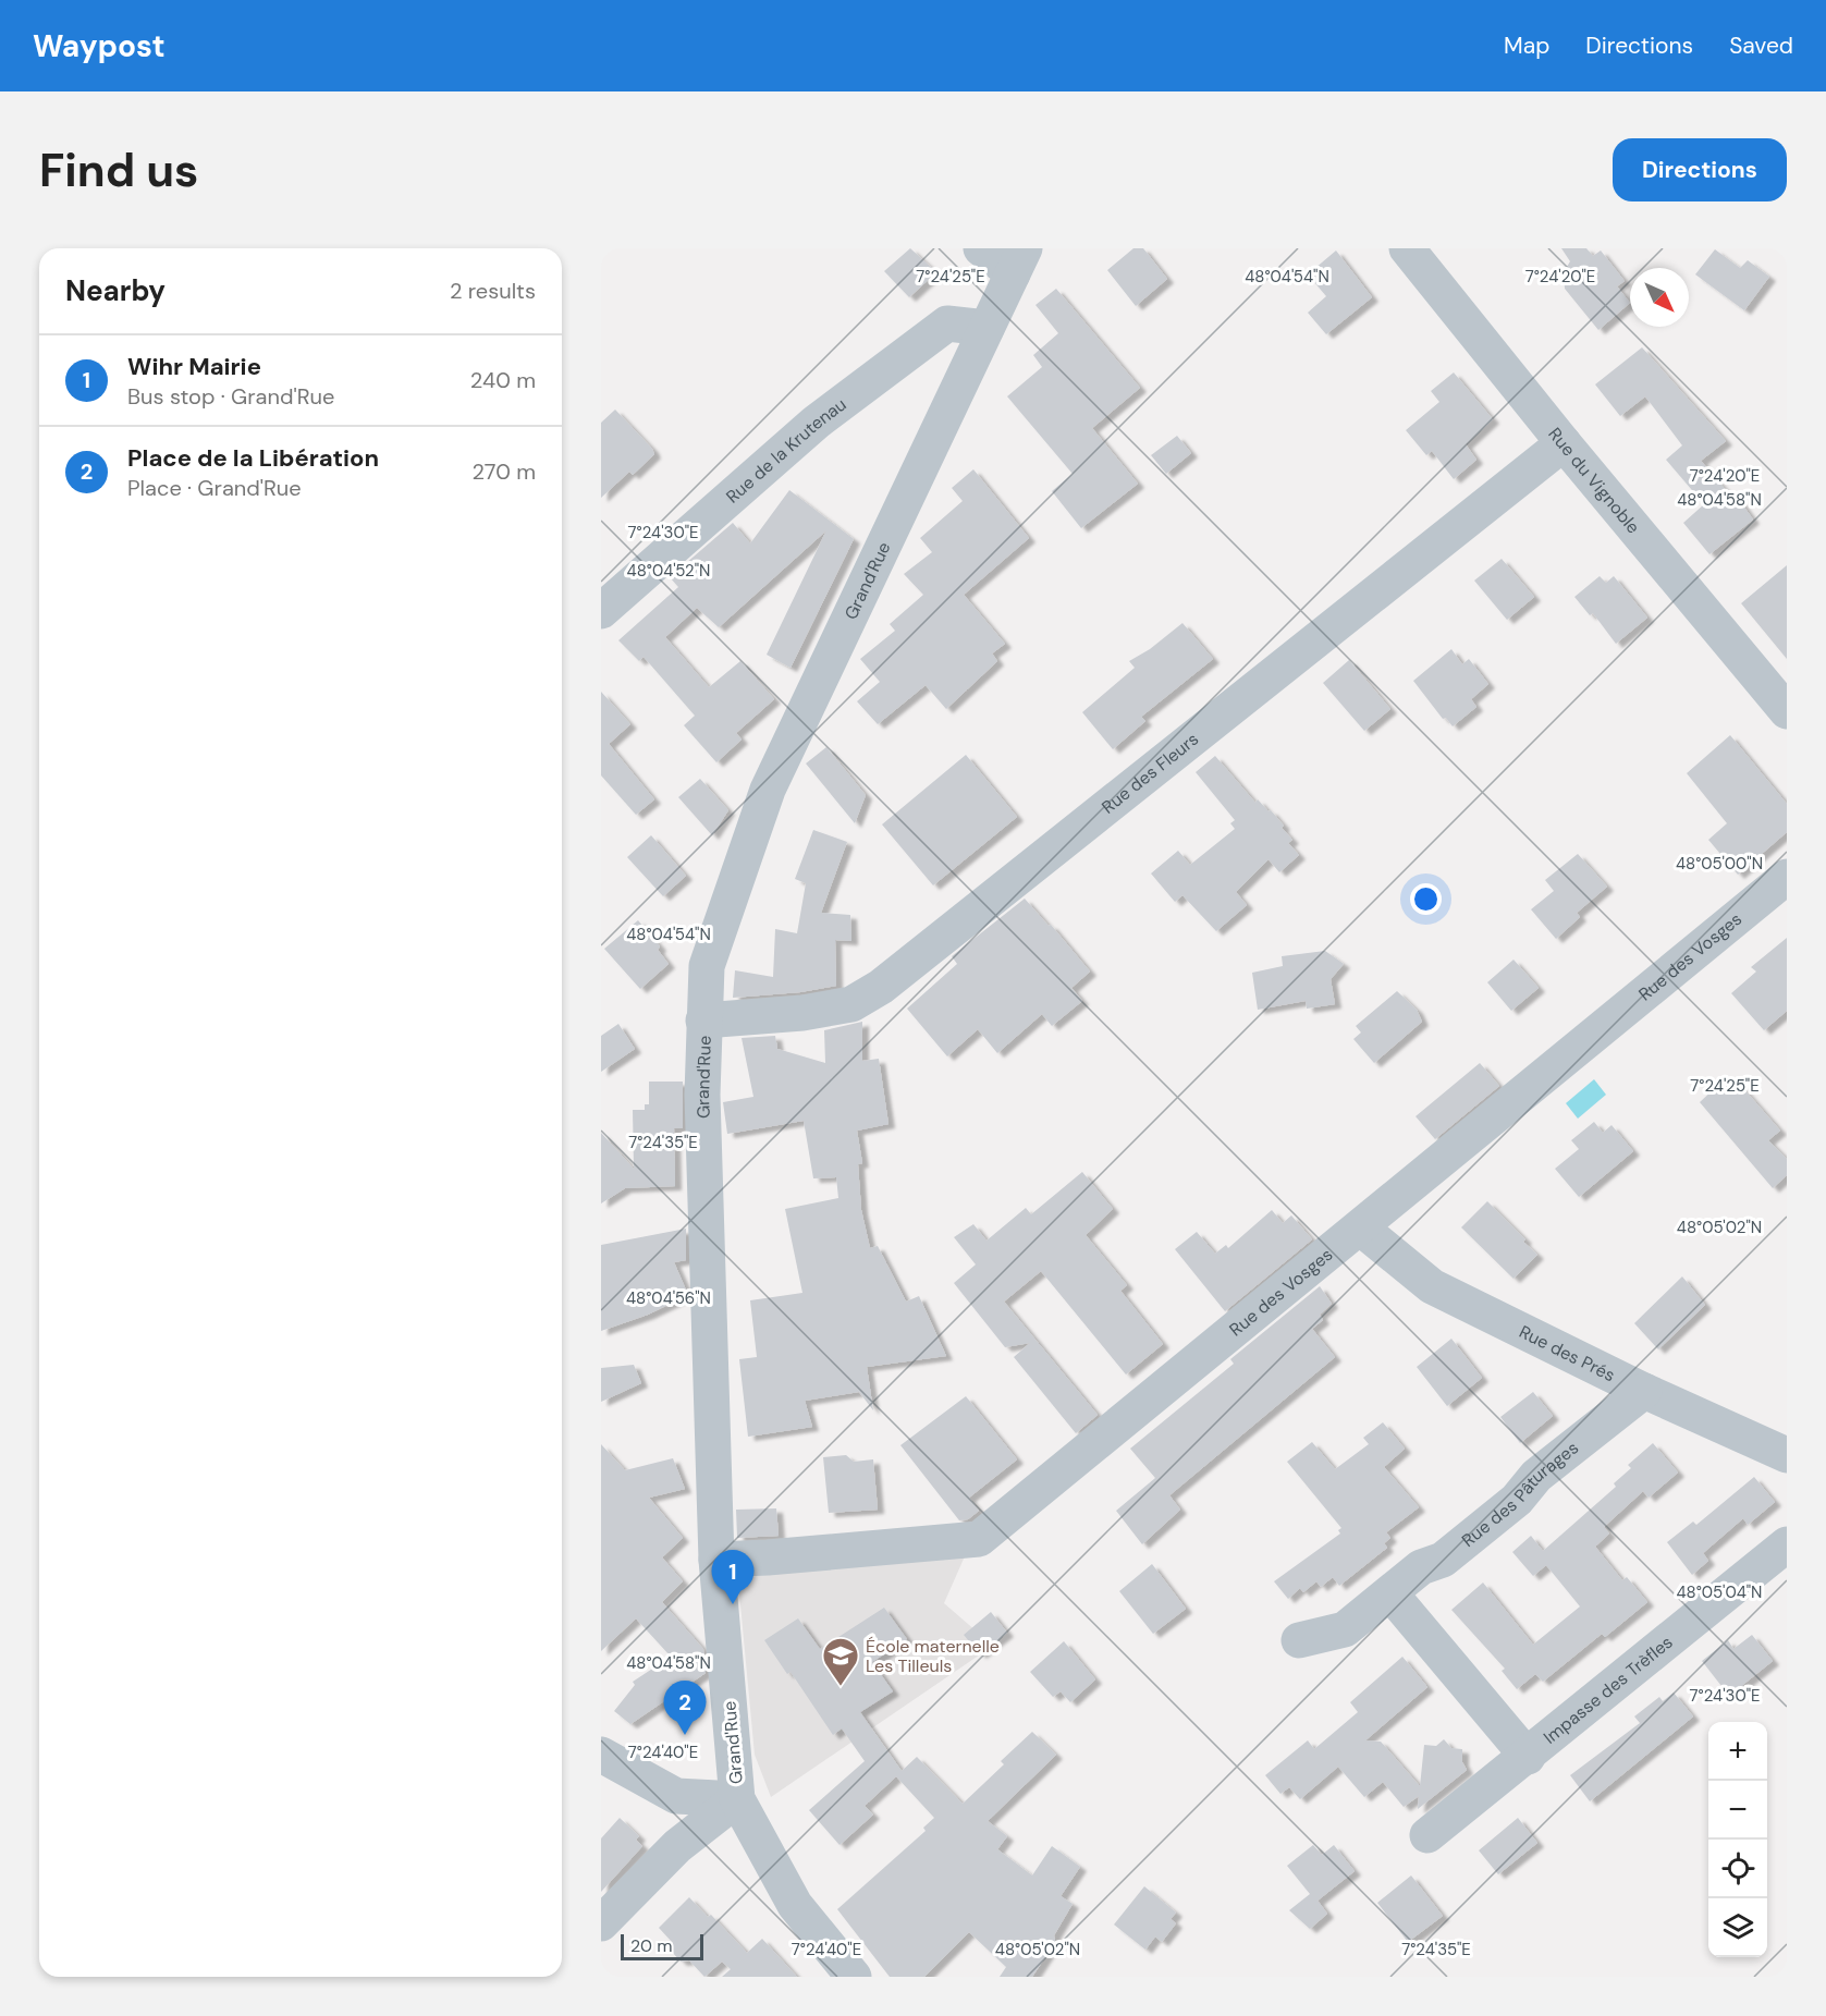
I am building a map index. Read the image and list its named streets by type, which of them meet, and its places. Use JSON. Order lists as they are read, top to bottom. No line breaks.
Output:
{"streets":{"street":["Rue de la Krutenau","Rue du Vignoble","Grand'Rue","Rue des Fleurs","Rue des Vosges","Rue des Prés","Rue des Pâturages","Impasse des Trèfles"]},"crossings":[["Rue de la Krutenau","Grand'Rue"],["Rue du Vignoble","Rue des Fleurs"],["Grand'Rue","Rue des Fleurs"],["Grand'Rue","Rue des Vosges"],["Rue des Vosges","Rue des Prés"],["Rue des Prés","Rue des Pâturages"]],"places":{"school or university":["École maternelle Les Tilleuls"]},"scale_bar":"20 m","north":"bottom right","page":{"header":"Waypost","nav":["Map","Directions","Saved"],"buttons":"Directions","title":"Find us","heading":["Nearby","2 results"],"list":[{"mark":"1","name":"Wihr Mairie","note":"Bus stop · Grand'Rue","value":"240 m"},{"mark":"2","name":"Place de la Libération","note":"Place · Grand'Rue","value":"270 m"}],"pins":["1","2"],"map_buttons":["+","−"],"scale":"20 m"},"coordinates":["7°24'25\"E","48°04'54\"N","7°24'20\"E","48°04'58\"N","7°24'30\"E","48°04'52\"N","48°05'00\"N","7°24'35\"E","48°05'02\"N","48°04'56\"N","48°05'04\"N","7°24'40\"E"]}
